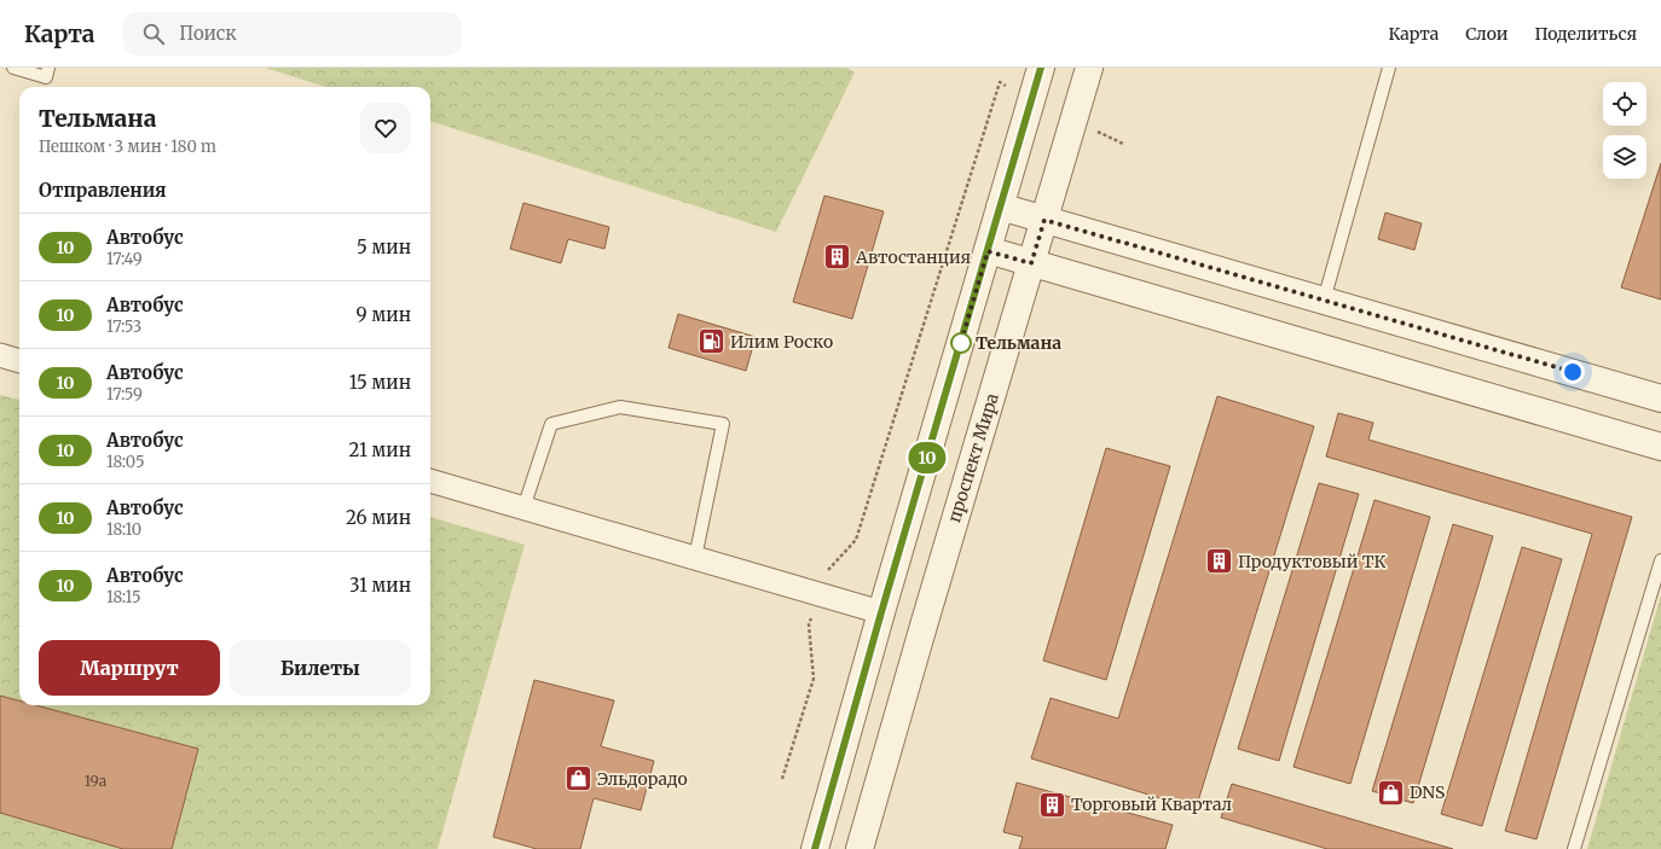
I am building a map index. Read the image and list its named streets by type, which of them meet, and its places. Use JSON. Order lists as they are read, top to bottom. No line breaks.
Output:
{"streets":{"street":["проспект Мира"]},"places":{"building":["Автостанция","Продуктовый ТК","Торговый Квартал"],"fuel station":["Илим Роско"],"other":["Тельмана"],"shop":["Эльдорадо","DNS"]},"lines":["bus line 10"],"house_numbers":["19а"],"page":{"header":"Карта","search":"Поиск","nav":["Карта","Слои","Поделиться"],"on_map":"10","heading":[["Тельмана","Пешком · 3 мин · 180 m"],"Отправления"],"list":[{"mark":"10","name":"Автобус","note":"17:49","value":"5 мин"},{"mark":"10","name":"Автобус","note":"17:53","value":"9 мин"},{"mark":"10","name":"Автобус","note":"17:59","value":"15 мин"},{"mark":"10","name":"Автобус","note":"18:05","value":"21 мин"},{"mark":"10","name":"Автобус","note":"18:10","value":"26 мин"},{"mark":"10","name":"Автобус","note":"18:15","value":"31 мин"}],"buttons":["Маршрут","Билеты"]}}
